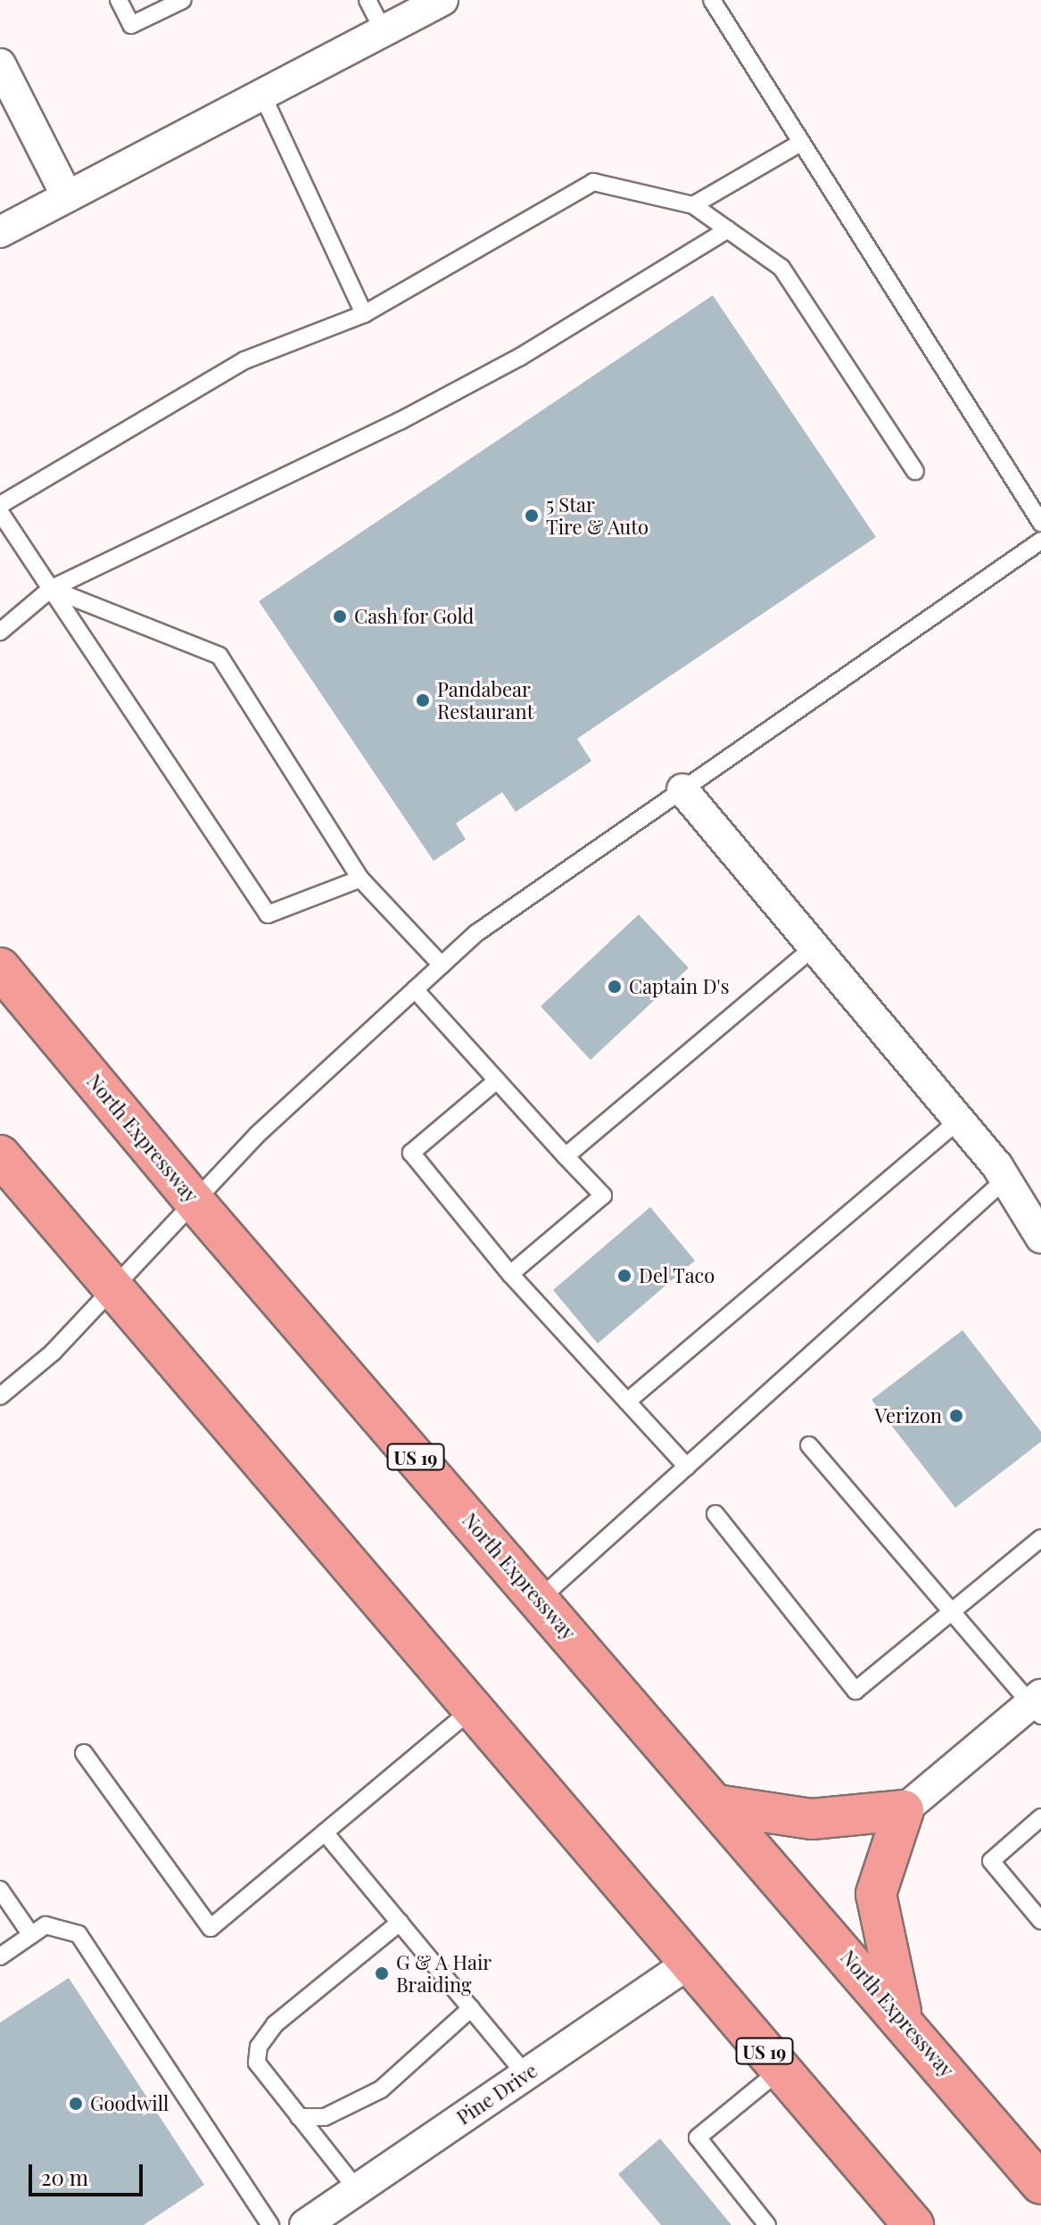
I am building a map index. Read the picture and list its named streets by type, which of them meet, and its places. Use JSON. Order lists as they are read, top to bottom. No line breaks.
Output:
{"streets":{"highway":["North Expressway","US 19"],"street":["Pine Drive"]},"crossings":[["US 19","Pine Drive"]],"places":["5 Star Tire & Auto","Cash for Gold","Pandabear Restaurant","Captain D's","Del Taco","Verizon","G & A Hair Braiding","Goodwill"],"scale_bar":"20 m"}
